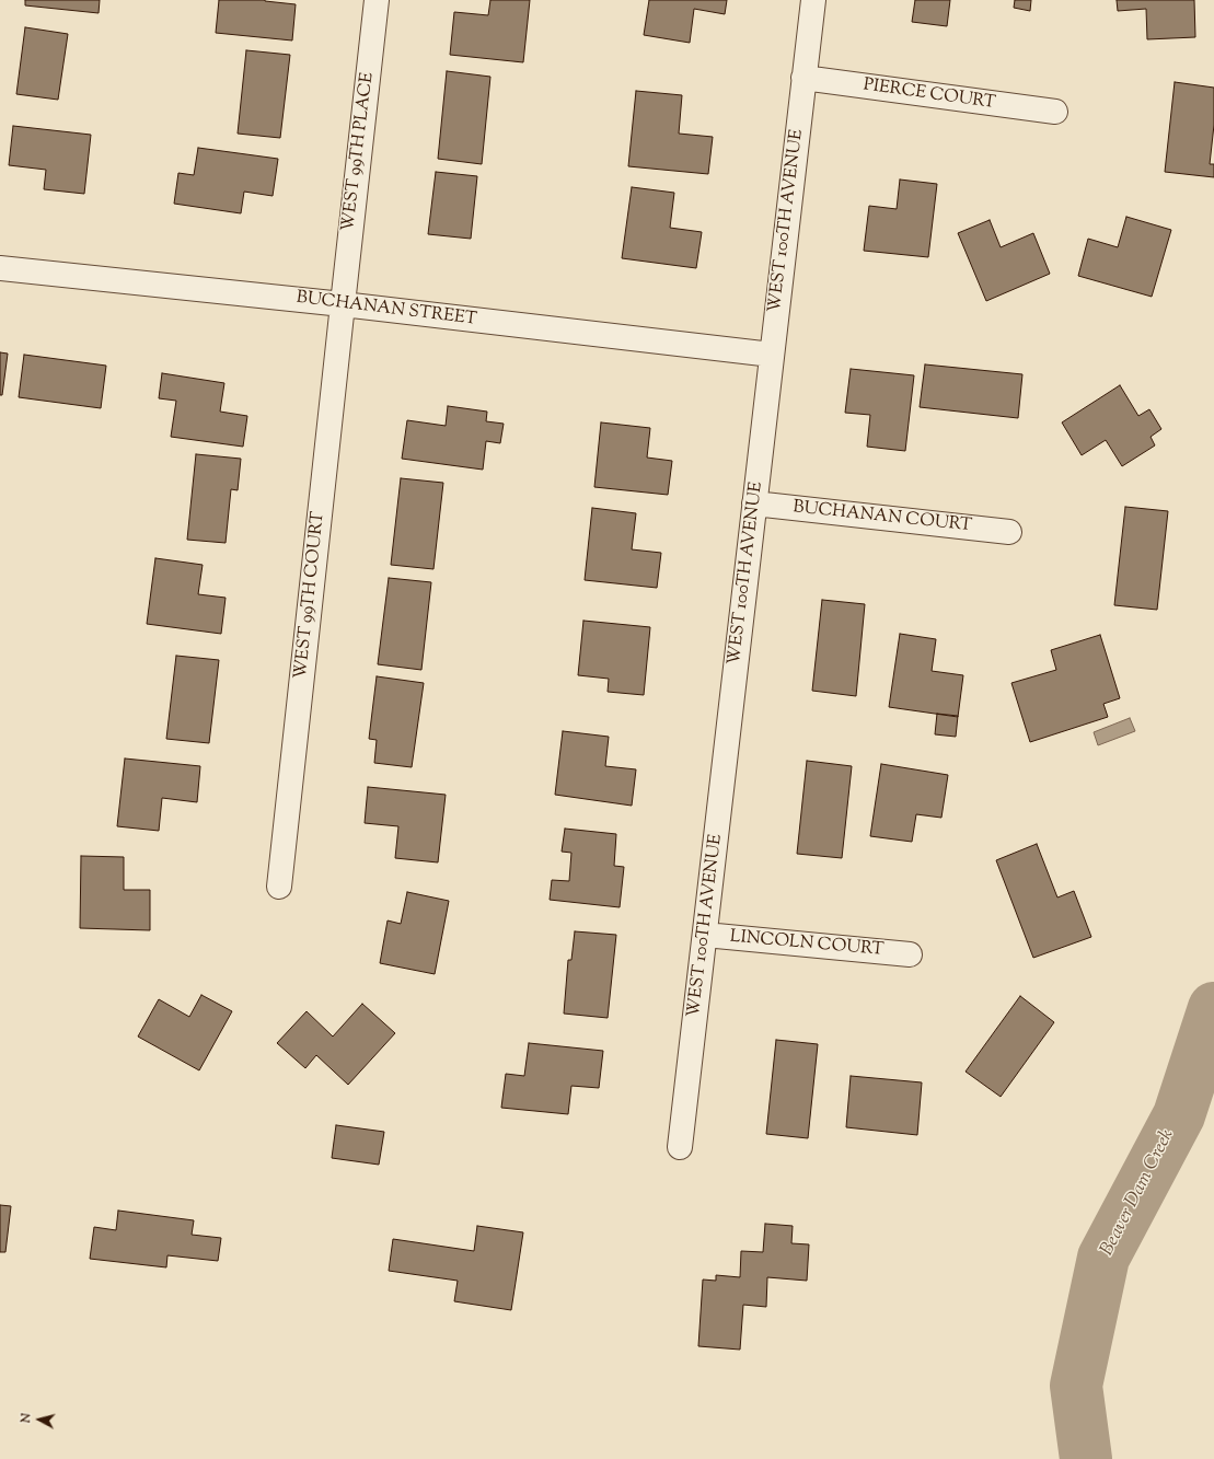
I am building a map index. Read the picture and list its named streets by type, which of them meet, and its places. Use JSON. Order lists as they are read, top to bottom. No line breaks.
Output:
{"streets":{"street":["PIERCE COURT","WEST 99TH PLACE","WEST 100TH AVENUE","BUCHANAN STREET","BUCHANAN COURT","WEST 99TH COURT","LINCOLN COURT"]},"crossings":[["PIERCE COURT","WEST 100TH AVENUE"],["WEST 99TH PLACE","BUCHANAN STREET"],["WEST 99TH PLACE","WEST 99TH COURT"],["WEST 100TH AVENUE","BUCHANAN STREET"],["WEST 100TH AVENUE","BUCHANAN COURT"],["WEST 100TH AVENUE","LINCOLN COURT"],["BUCHANAN STREET","WEST 99TH COURT"]],"water":["Beaver Dam Creek"],"north":"left"}
